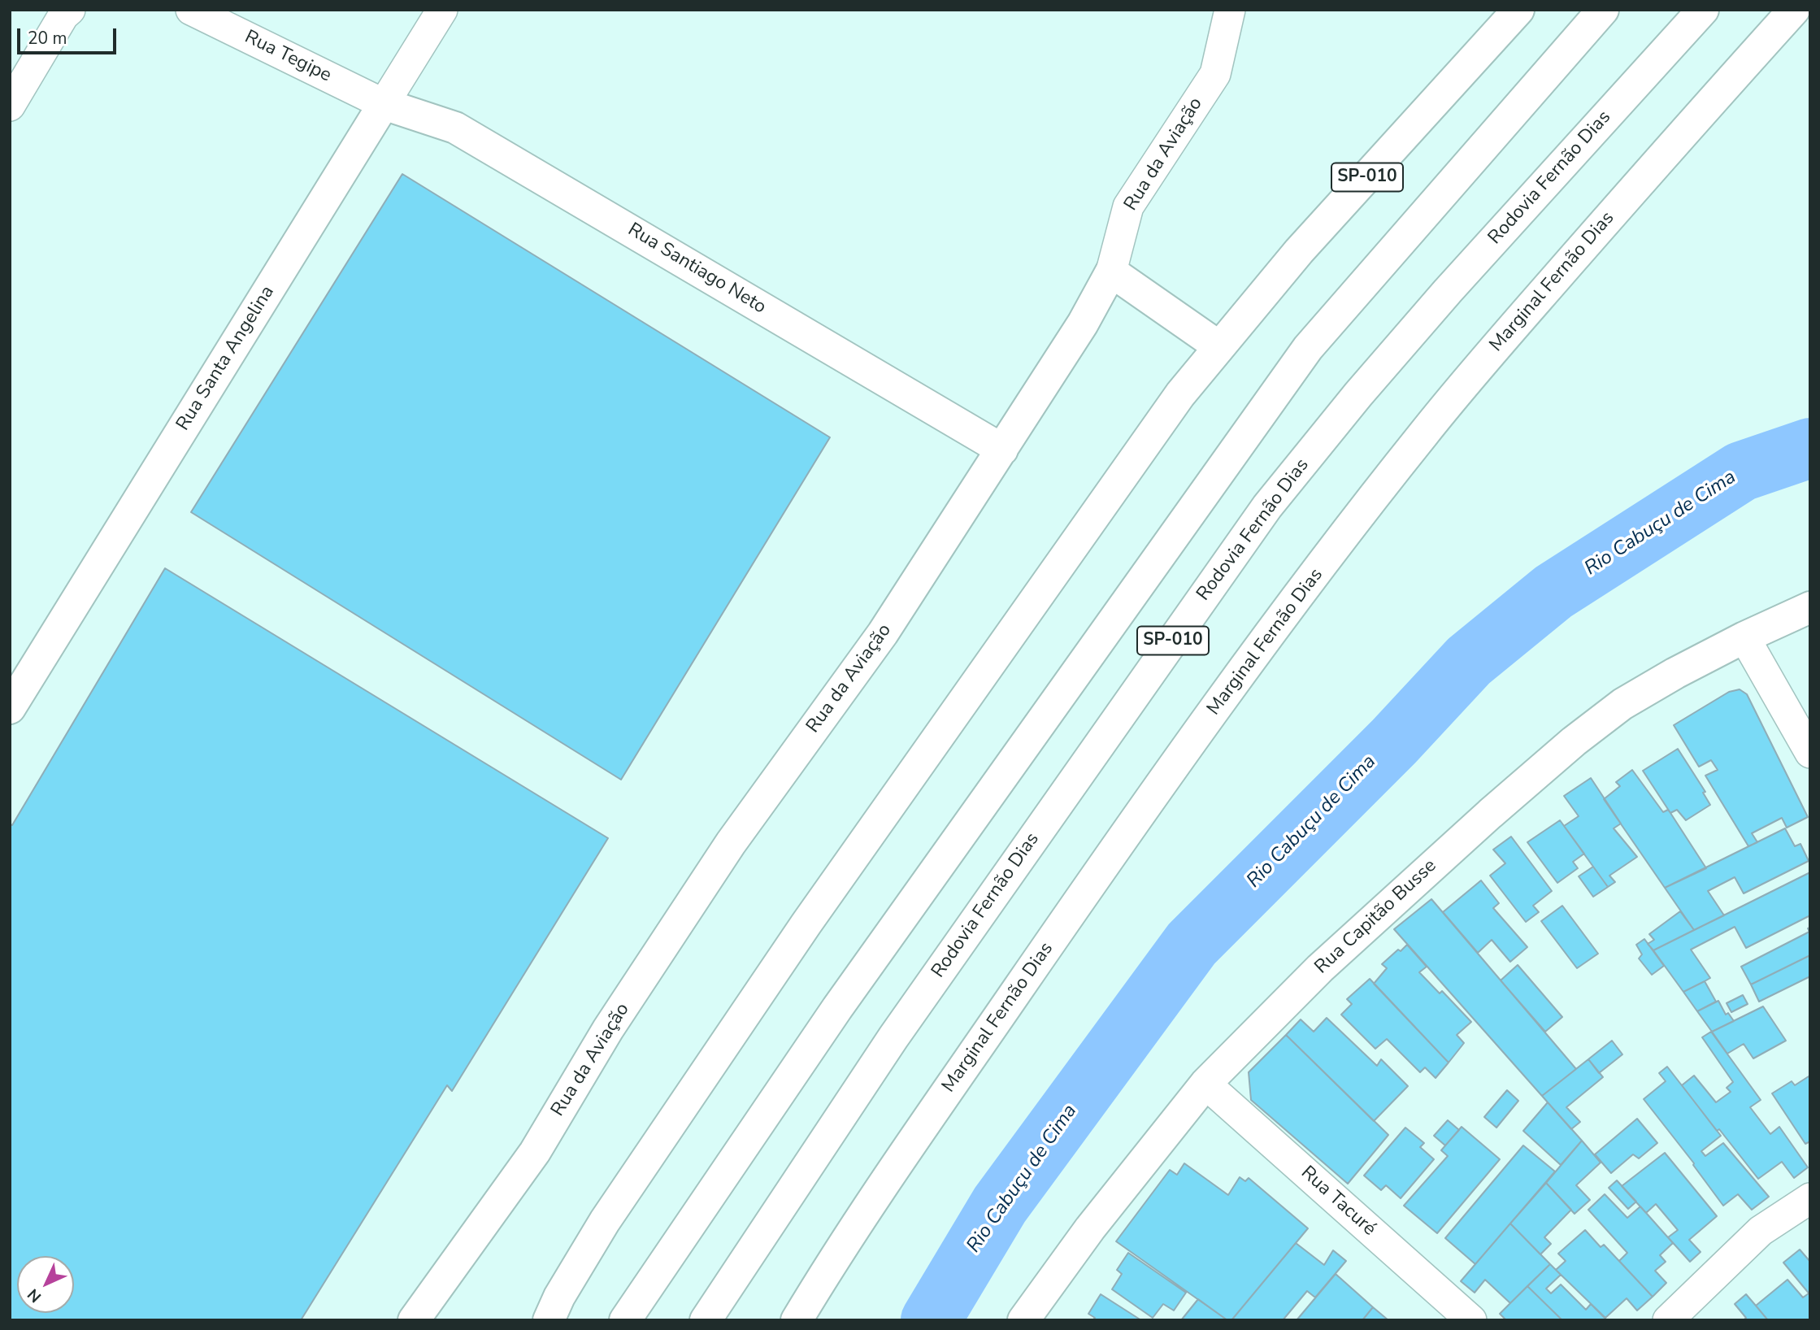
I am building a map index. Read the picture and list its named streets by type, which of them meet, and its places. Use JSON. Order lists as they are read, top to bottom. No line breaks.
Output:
{"streets":{"main road":["Rua da Aviação","SP-010","Rodovia Fernão Dias","Rua Santiago Neto","Marginal Fernão Dias","Rua Santa Angelina","Rua Capitão Busse"],"street":["Rua Tegipe","Rua Tacuré"]},"crossings":[["Rua Tegipe","Rua Santiago Neto"],["Rua Tegipe","Rua Santa Angelina"],["Rua da Aviação","Rua Santiago Neto"],["Rua Santiago Neto","Rua Santa Angelina"],["Rua Capitão Busse","Rua Tacuré"]],"water":["Rio Cabuçu de Cima"],"scale_bar":"20 m","north":"bottom left"}
